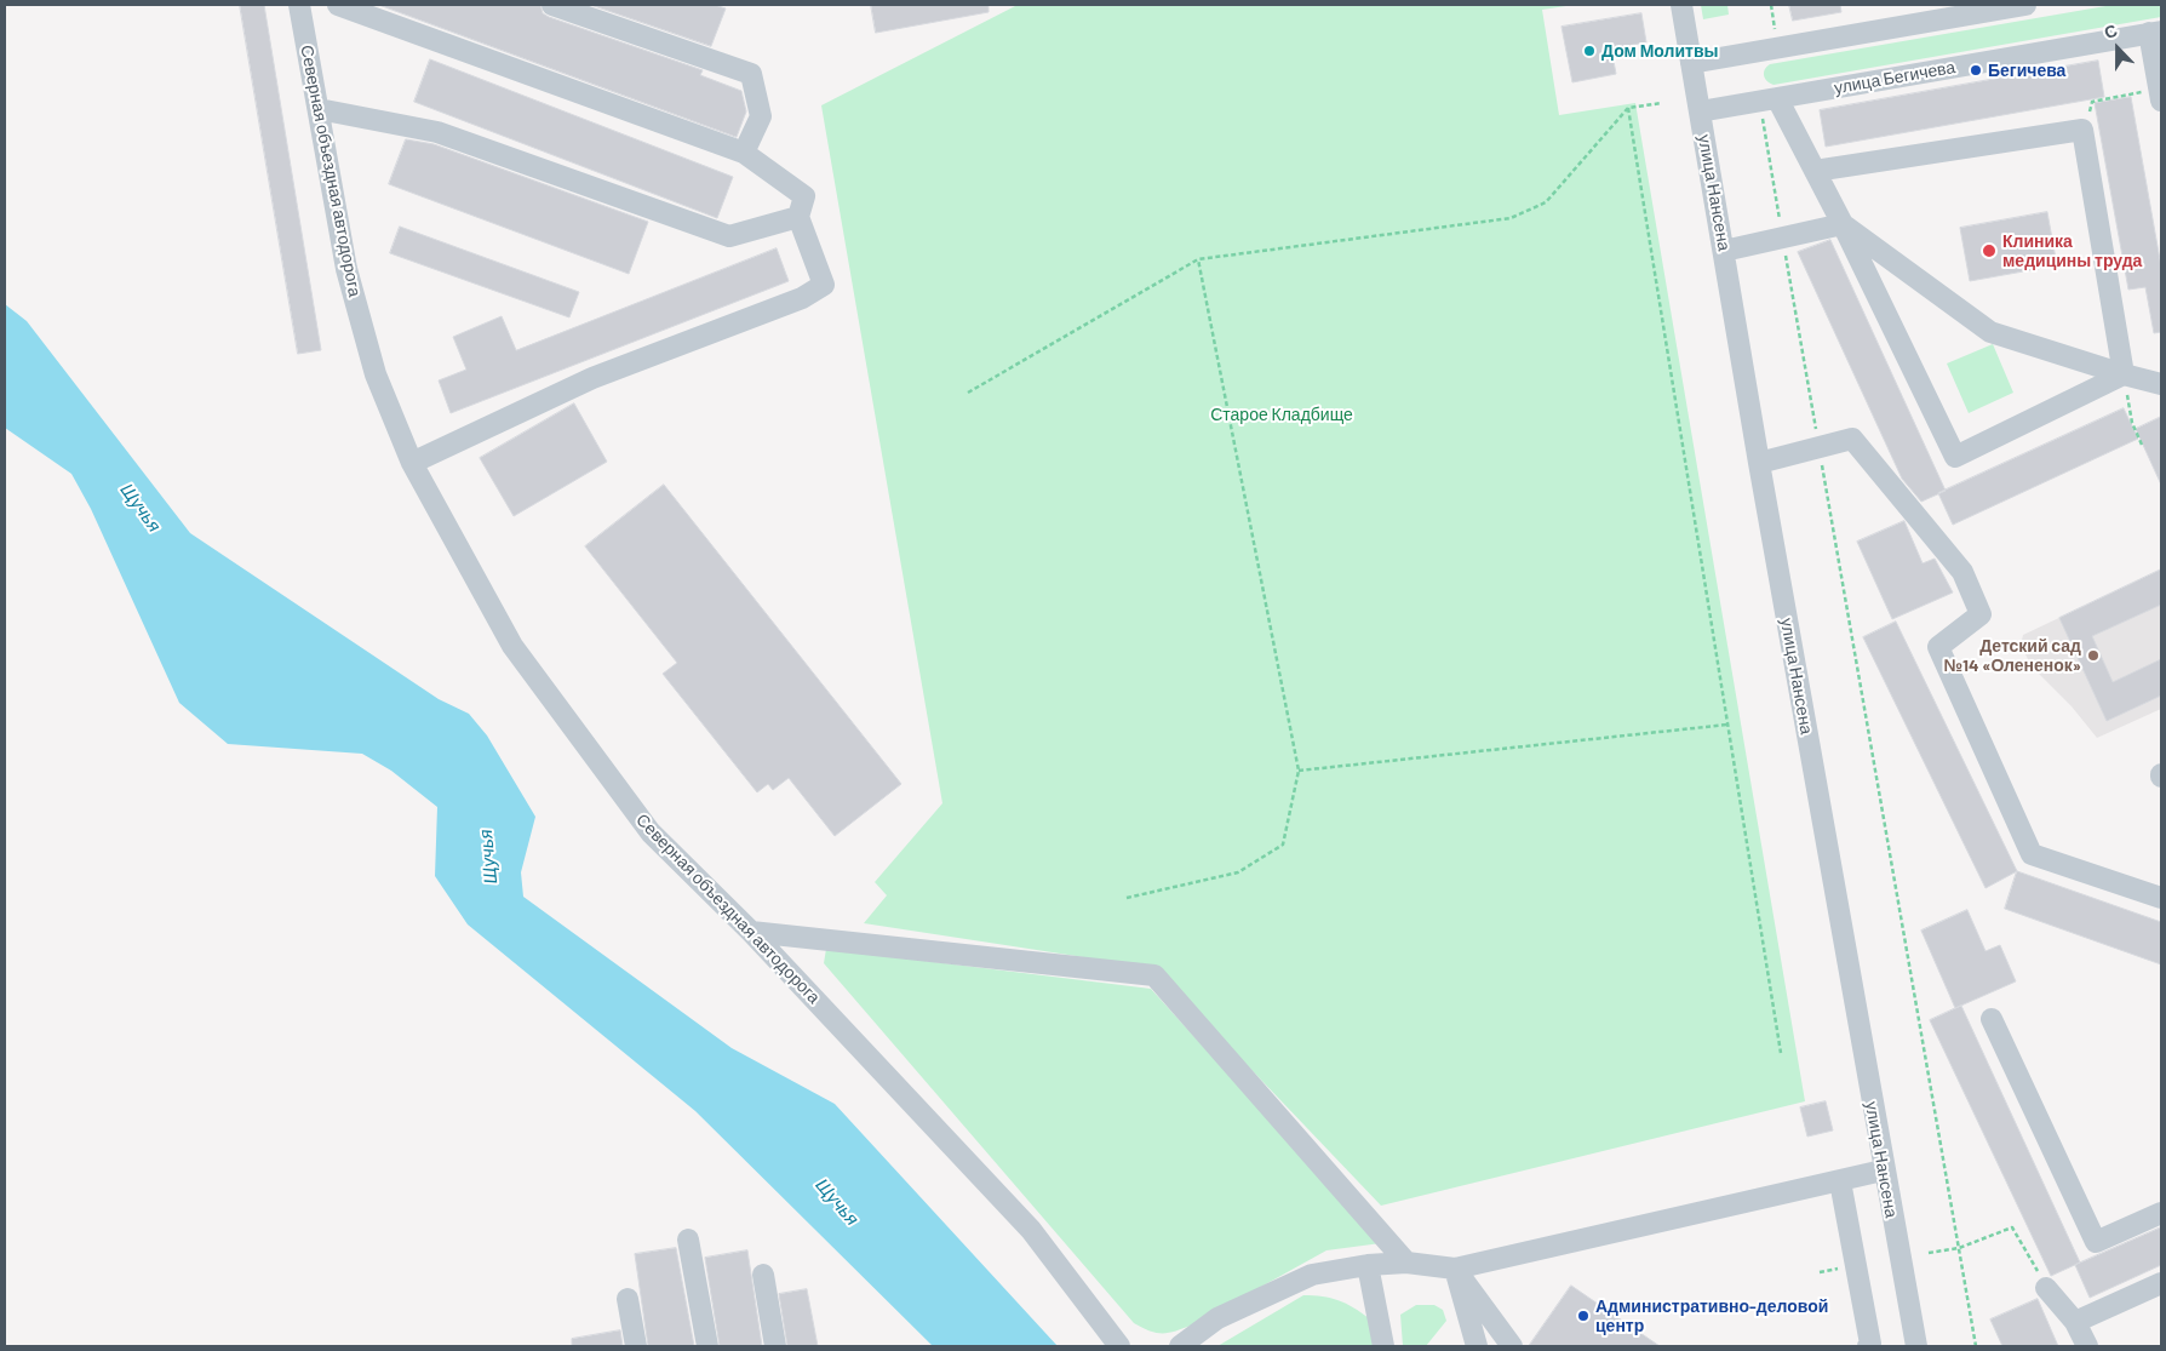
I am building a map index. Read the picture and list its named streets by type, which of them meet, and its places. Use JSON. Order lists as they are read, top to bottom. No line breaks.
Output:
{"streets":{"street":["улица Бегичева","Северная объездная автодорога","улица Нансена"]},"crossings":[["улица Бегичева","улица Нансена"]],"water":["Щучья"],"parks":["Старое Кладбище"],"places":["Дом Молитвы","Бегичева","Клиника медицины труда","Детский сад №14 «Олененок»","Административно-деловой центр"],"north":"top"}
